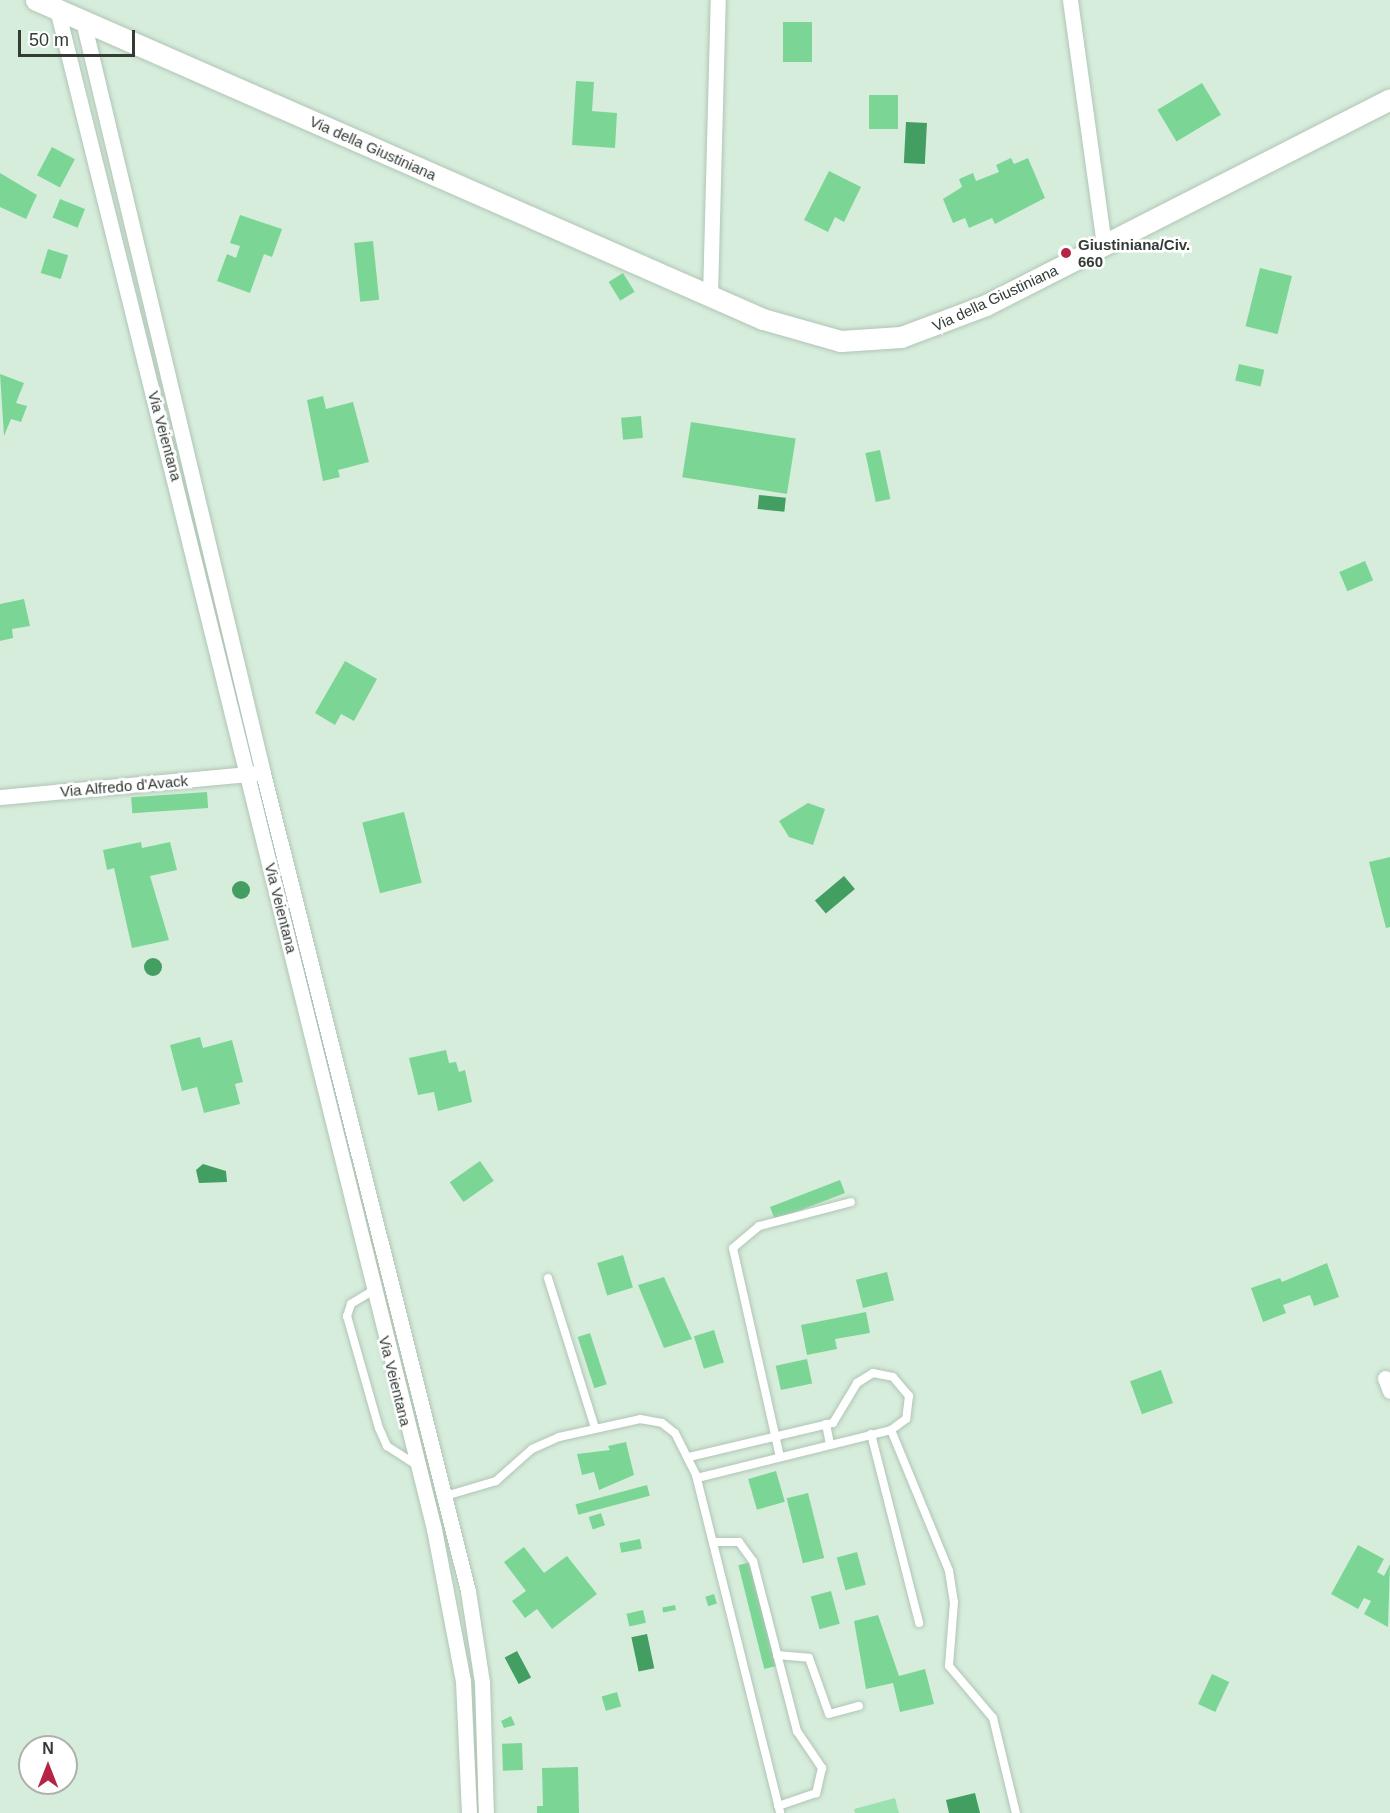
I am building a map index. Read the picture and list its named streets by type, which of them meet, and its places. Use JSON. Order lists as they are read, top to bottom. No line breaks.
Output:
{"streets":{"street":["Via della Giustiniana","Via Veientana","Via Alfredo d'Avack"]},"crossings":[["Via della Giustiniana","Via Veientana"],["Via Veientana","Via Alfredo d'Avack"]],"places":["Giustiniana/Civ. 660"],"scale_bar":"50 m","north":"top"}
